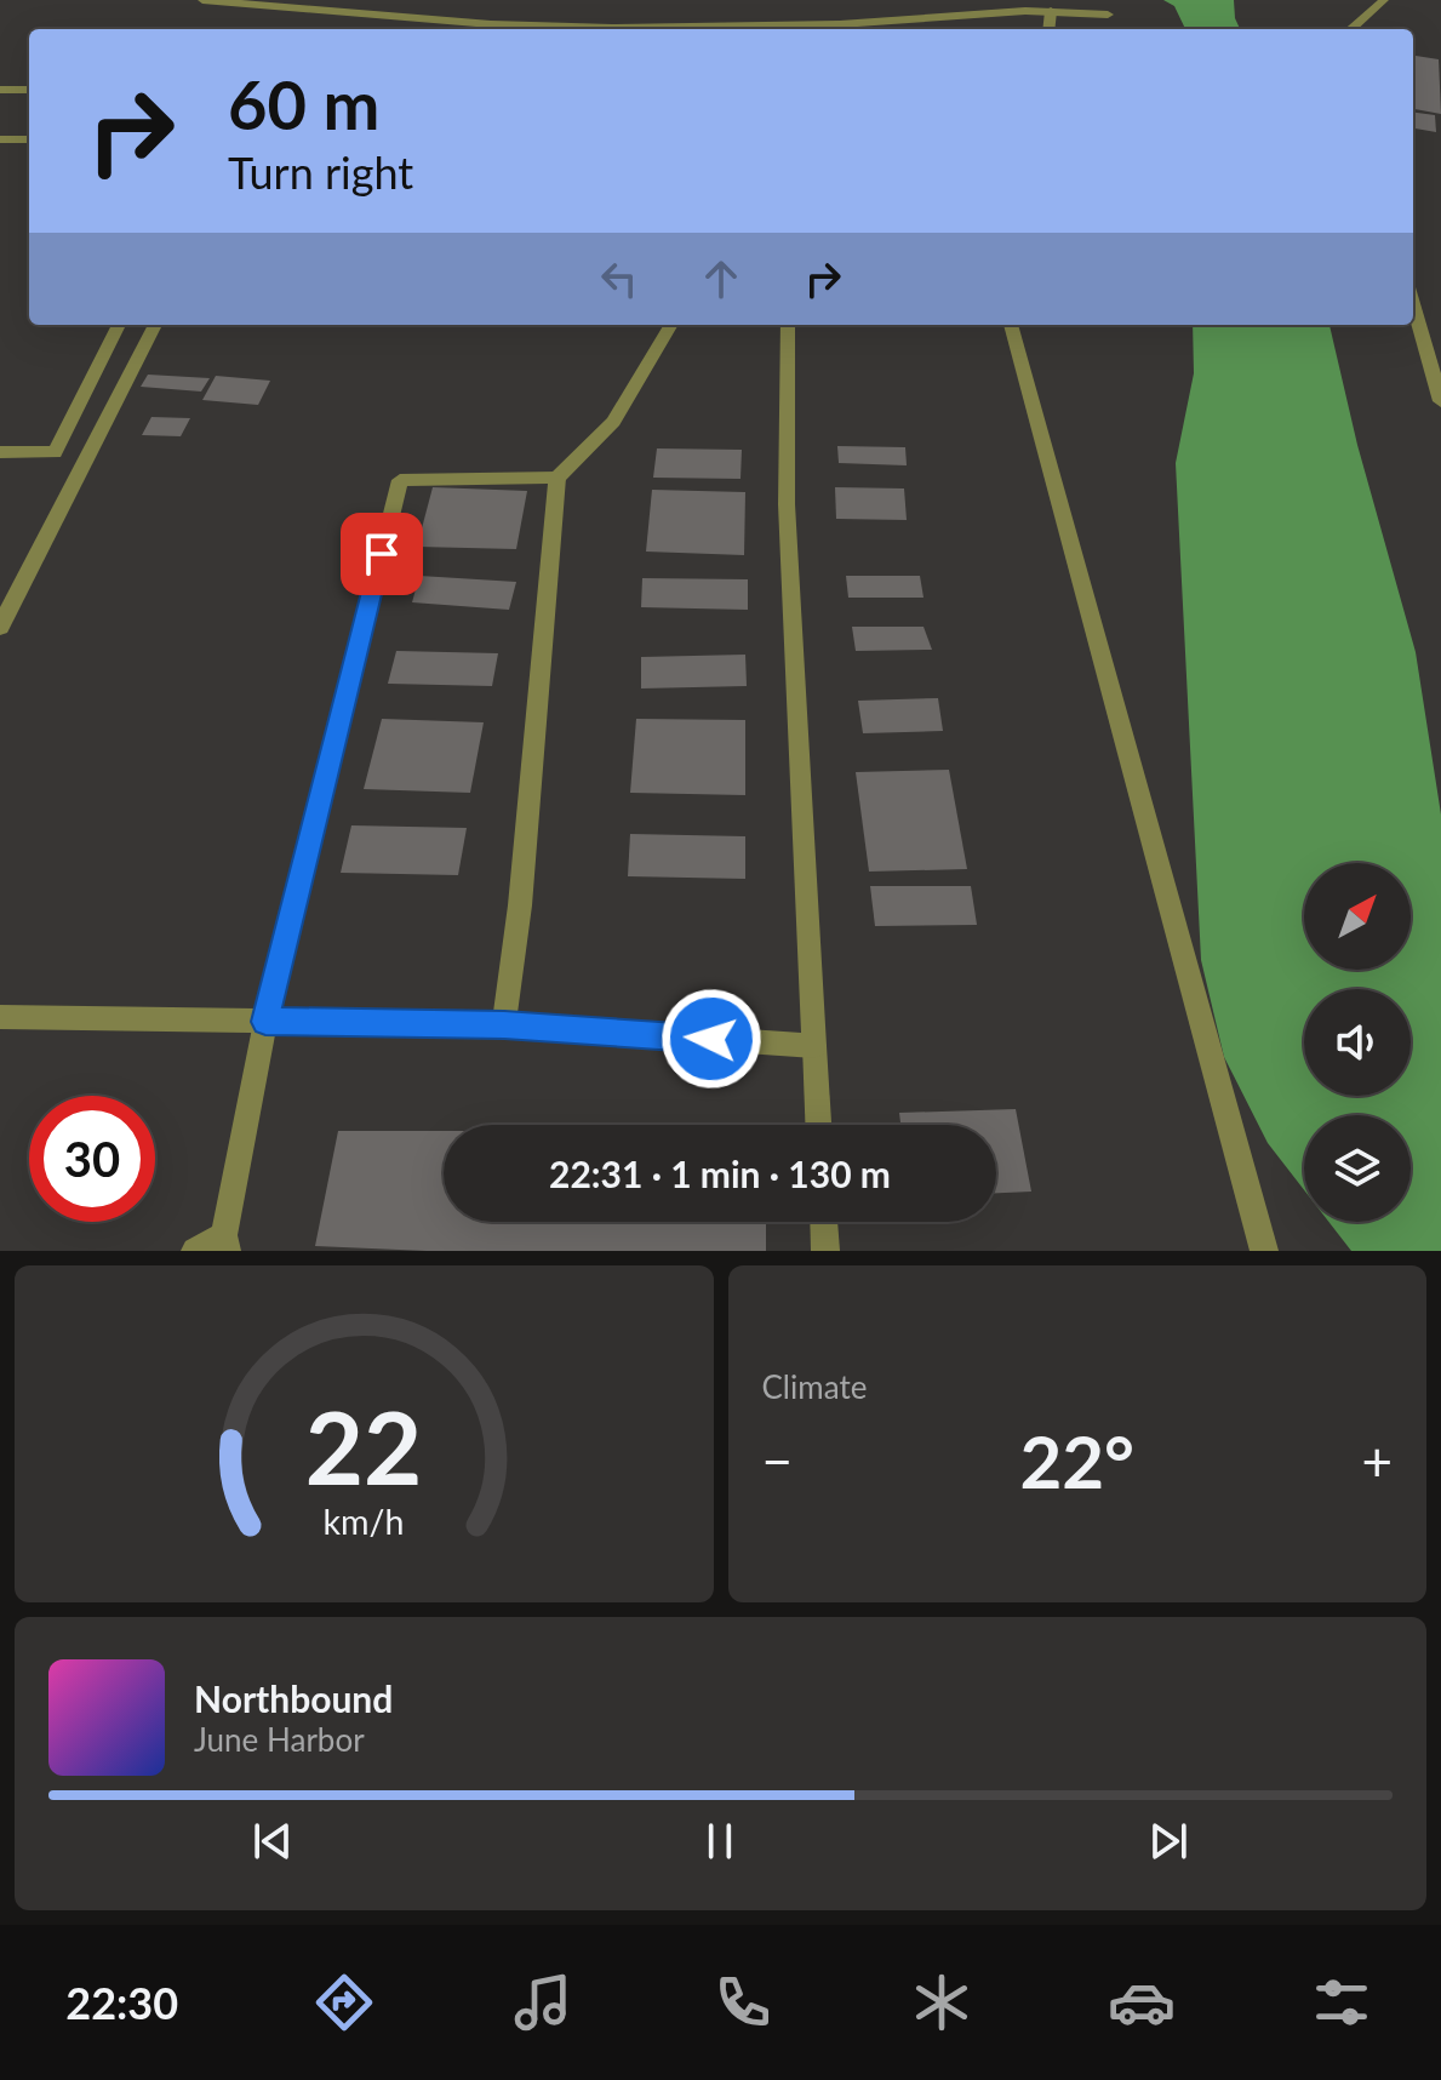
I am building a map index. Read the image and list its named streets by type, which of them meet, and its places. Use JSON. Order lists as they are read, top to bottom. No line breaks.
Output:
{"north":"top right","page":{"turn":["60 m","Turn right"],"limit":"30","trip":"22:31 · 1 min · 130 m","tile":"Climate","heat":["−","22°","+"],"song":["Northbound","June Harbor"],"tabs":"22:30","gauge":["22","km/h"]}}
